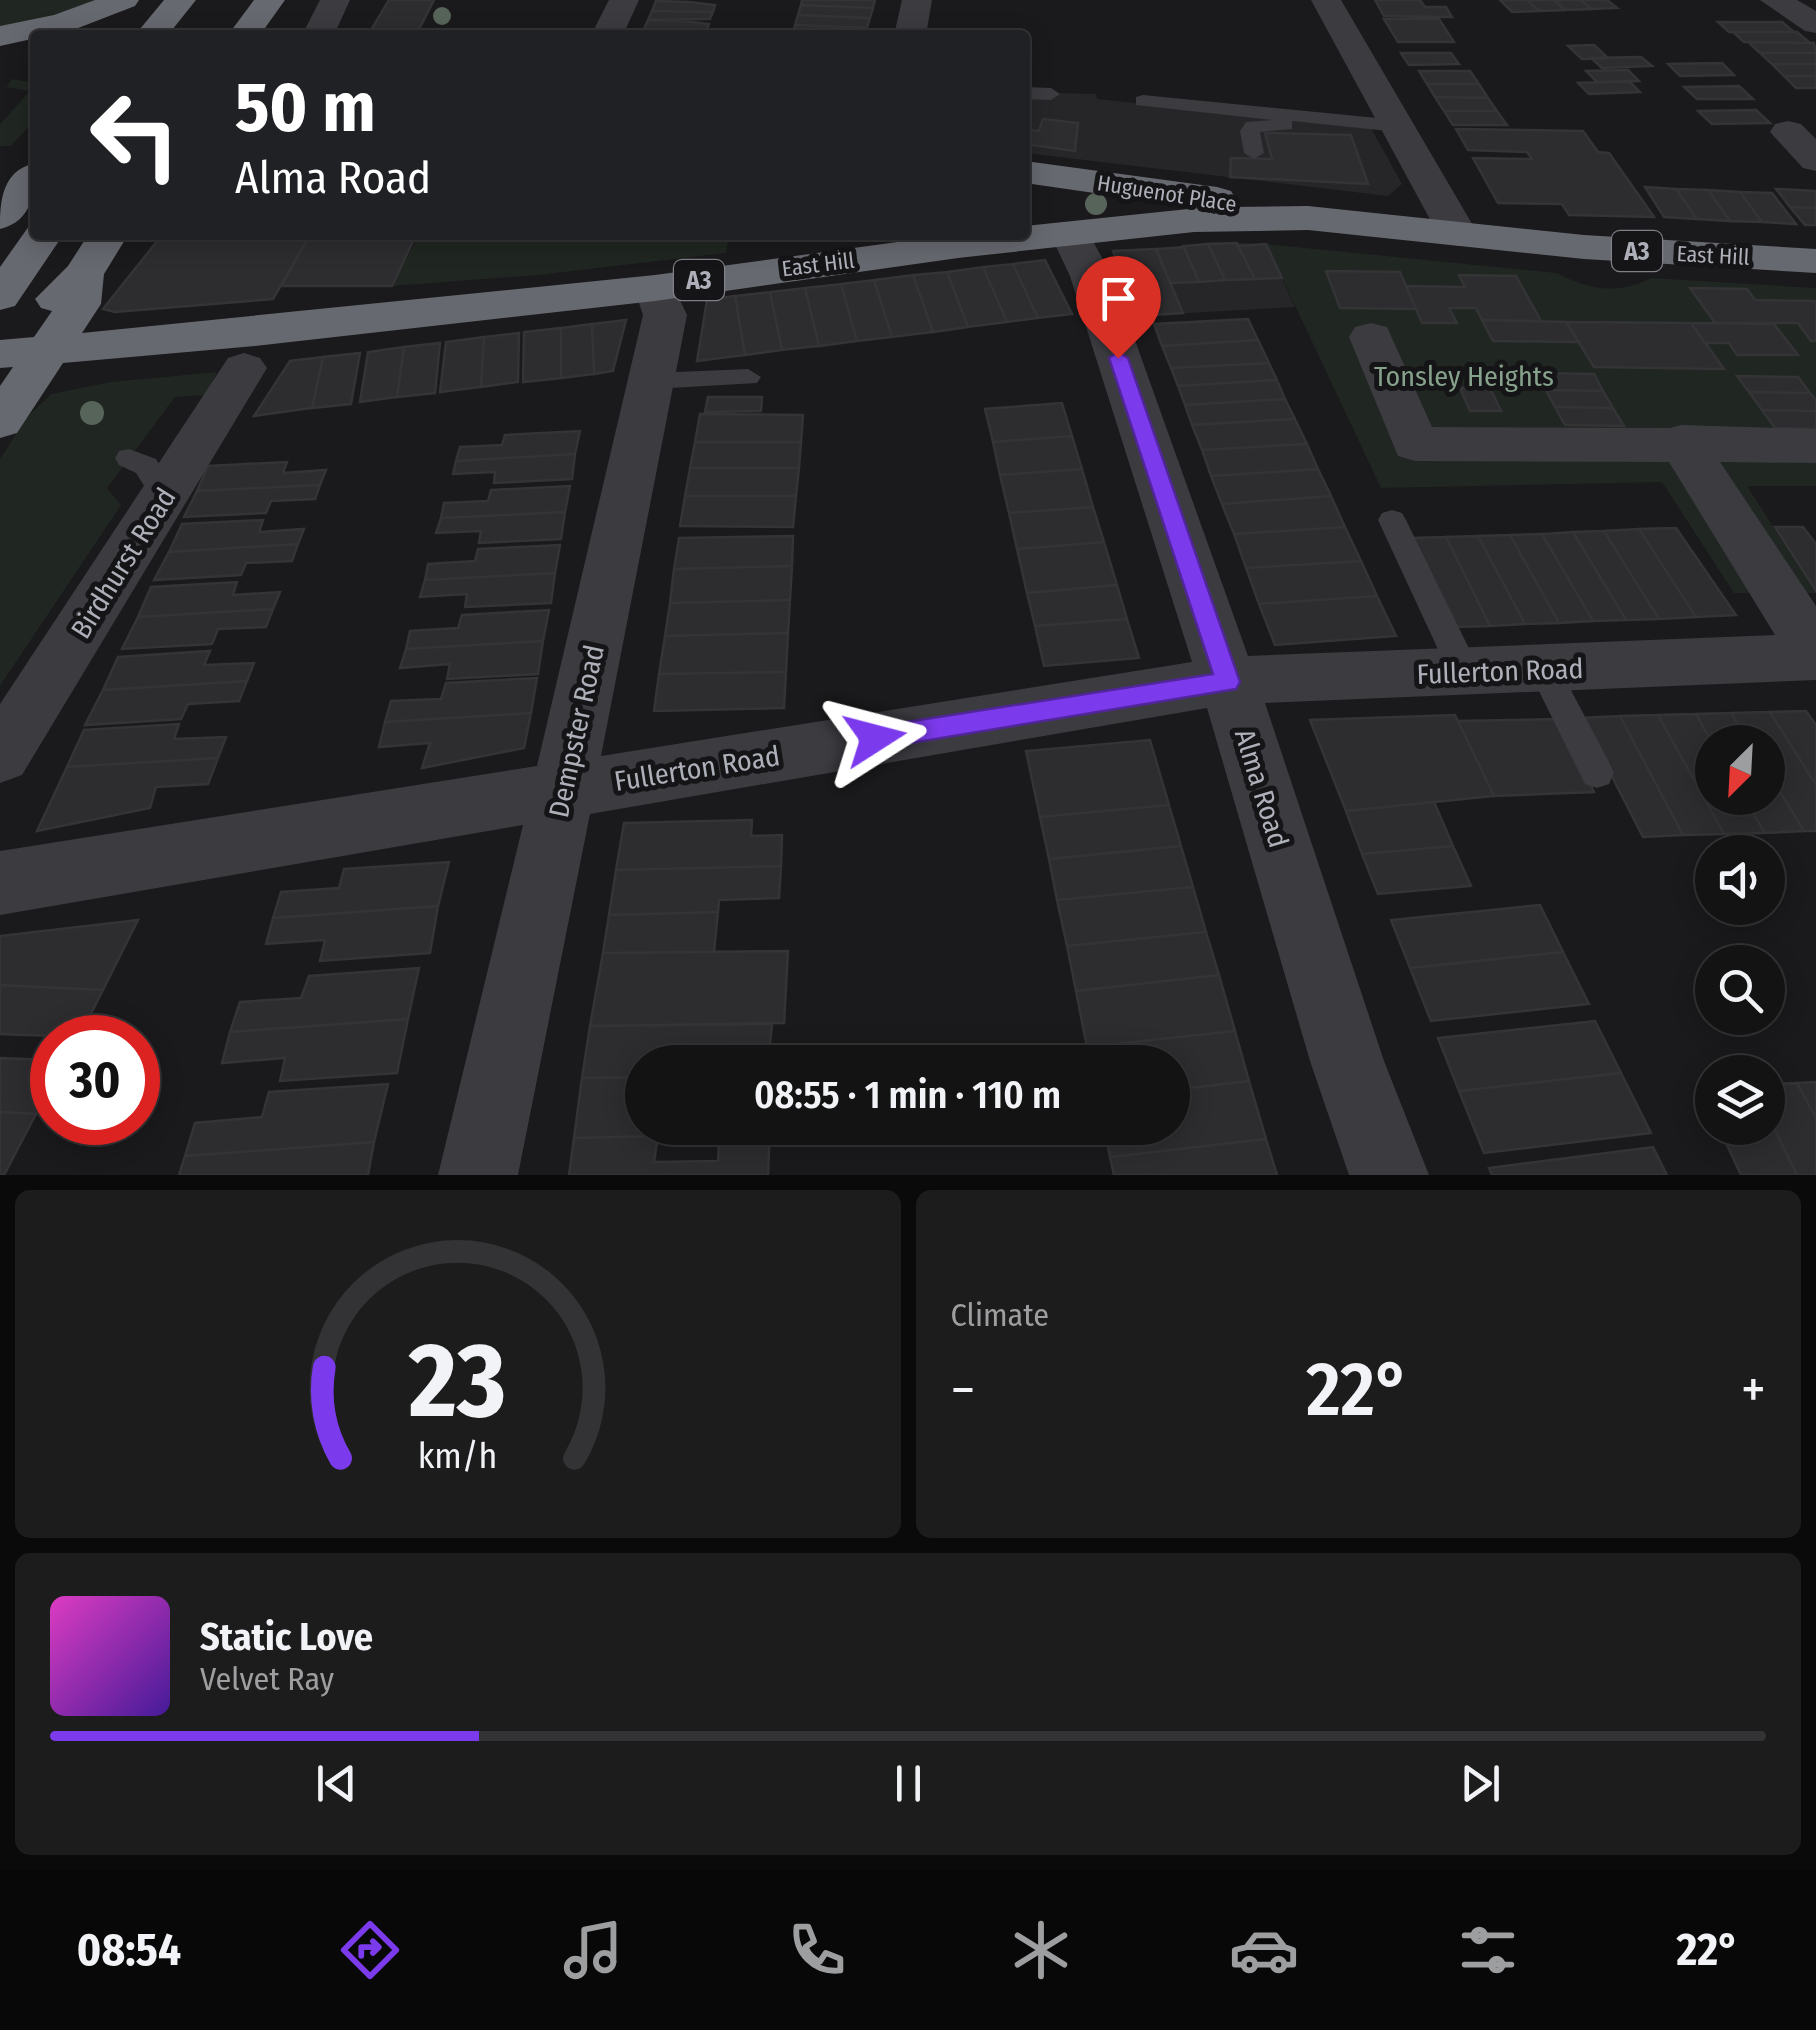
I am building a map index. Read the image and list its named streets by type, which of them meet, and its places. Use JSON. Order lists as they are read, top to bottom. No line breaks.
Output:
{"streets":{"highway":["Huguenot Place","A3","East Hill"],"street":["Birdhurst Road","Fullerton Road","Dempster Road","Alma Road"]},"crossings":[["Huguenot Place","East Hill"],["East Hill","Dempster Road"],["East Hill","Alma Road"],["Fullerton Road","Dempster Road"],["Fullerton Road","Alma Road"]],"parks":["Tonsley Heights"],"north":"bottom left","page":{"turn":["50 m","Alma Road"],"limit":"30","trip":"08:55 · 1 min · 110 m","tile":"Climate","heat":["−","22°","+"],"song":["Static Love","Velvet Ray"],"tabs":["08:54","22°"],"gauge":["23","km/h"]}}
